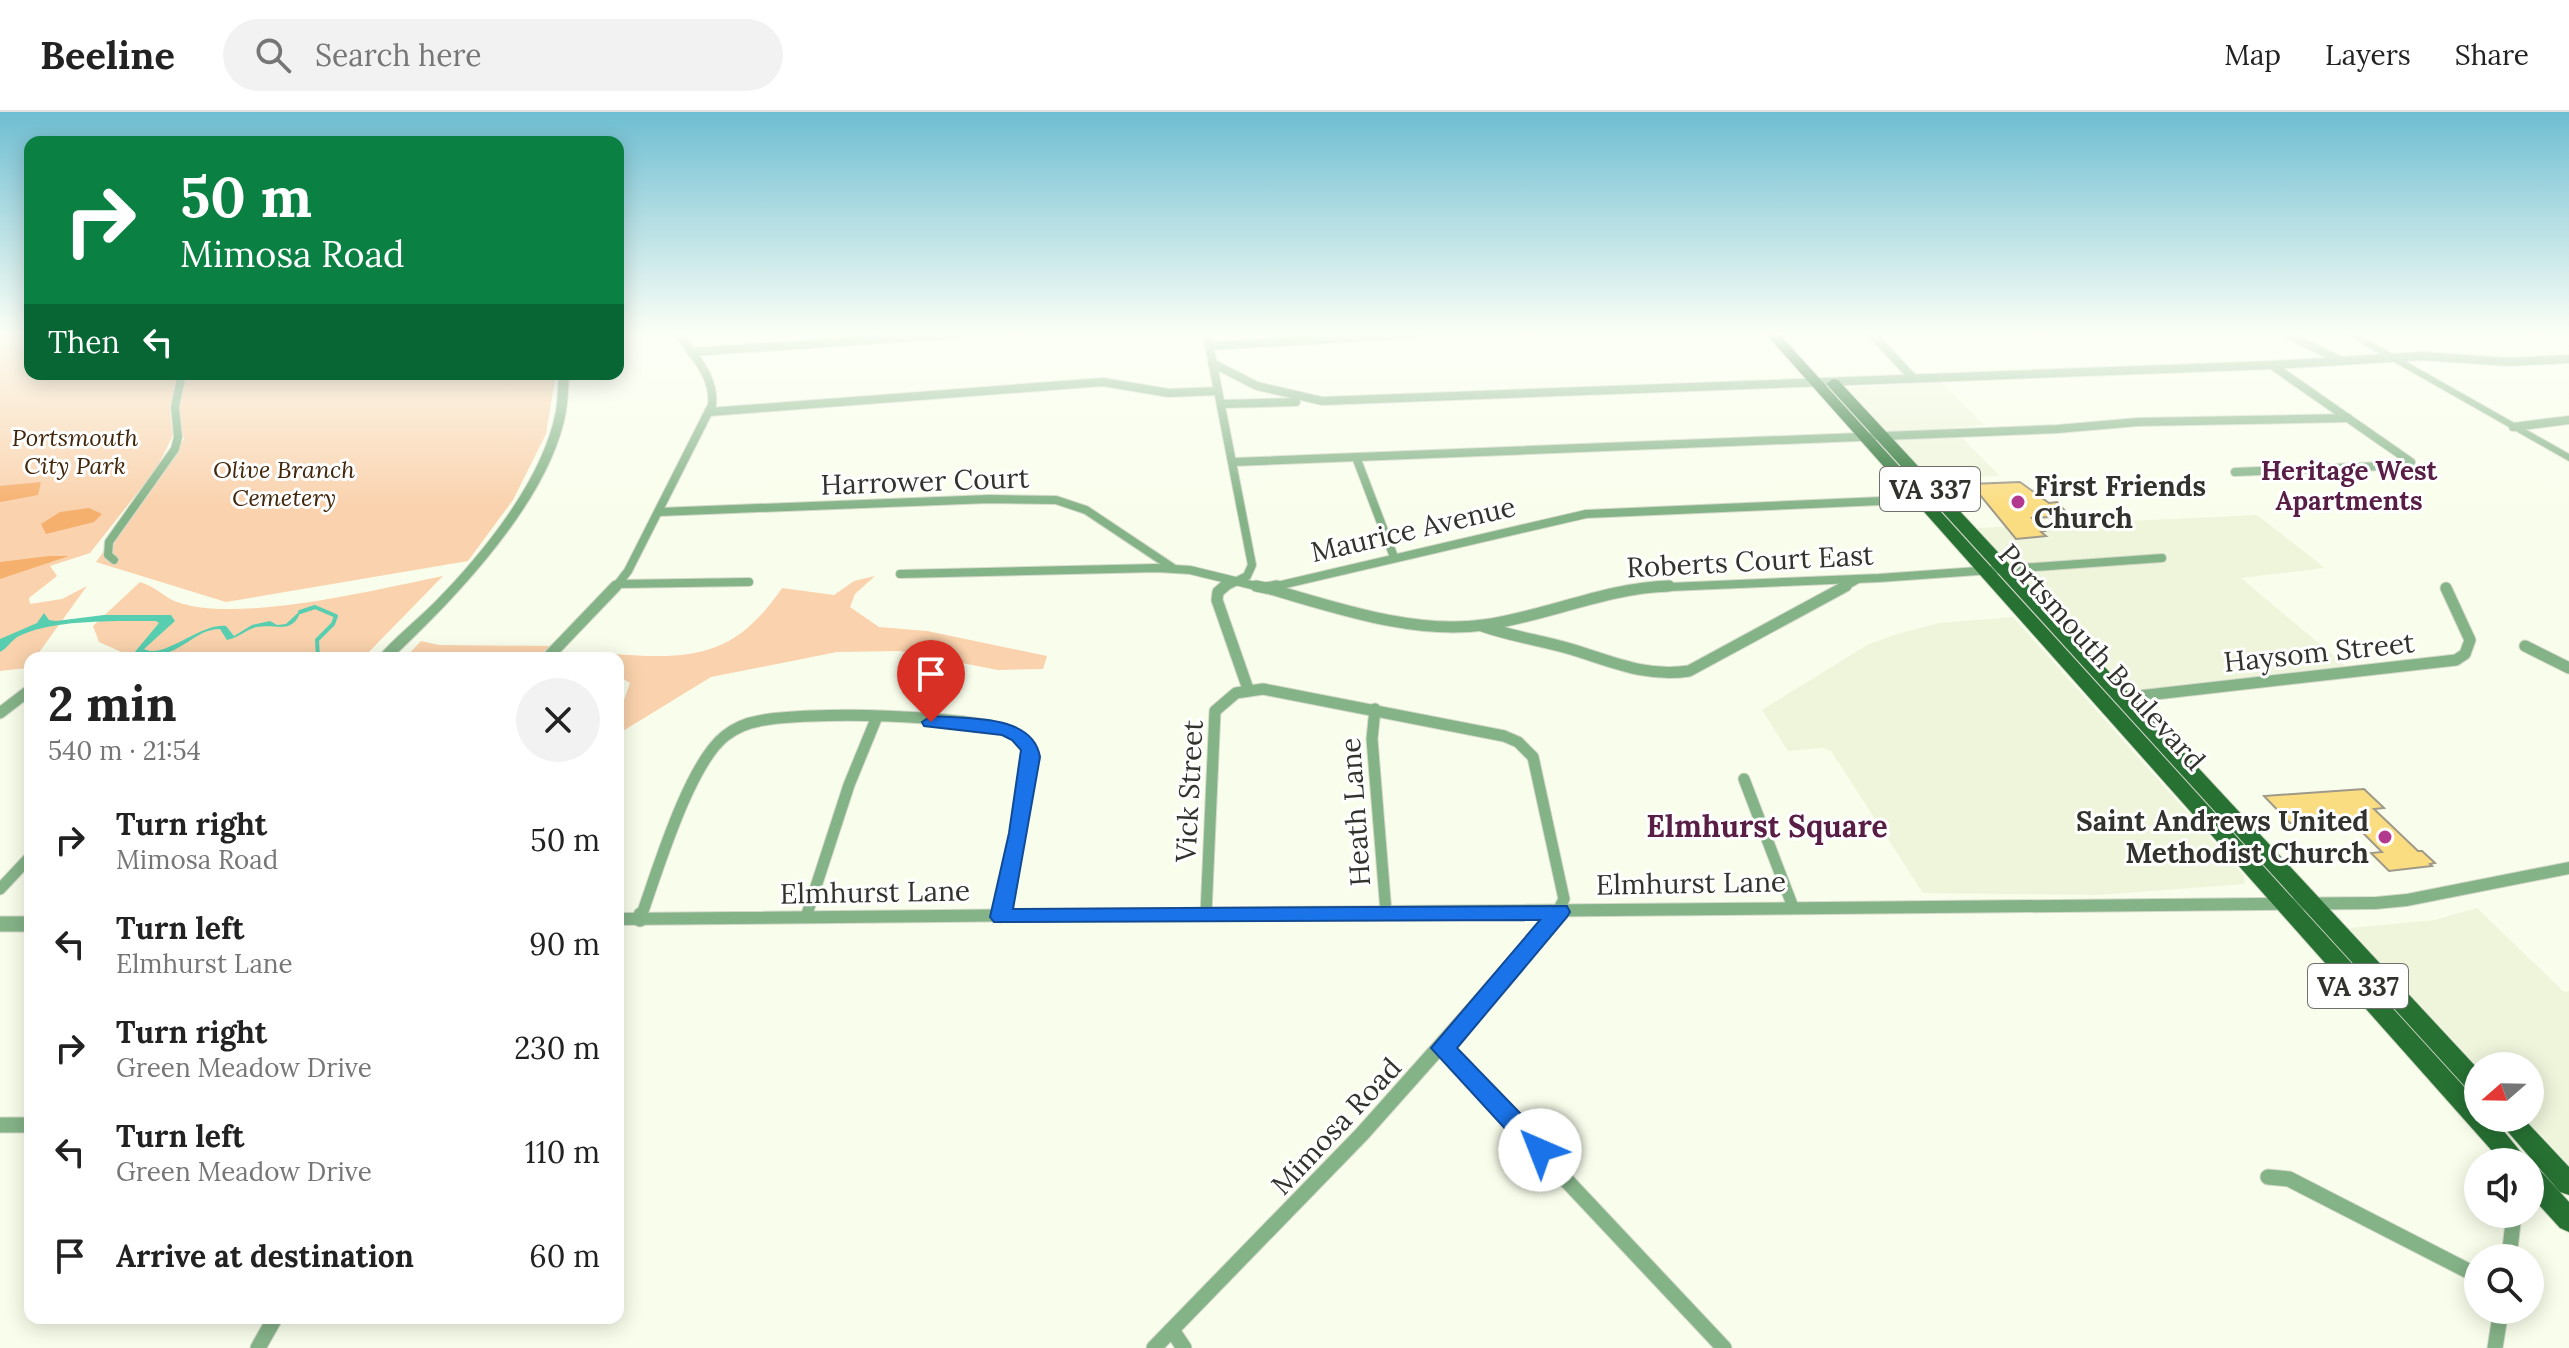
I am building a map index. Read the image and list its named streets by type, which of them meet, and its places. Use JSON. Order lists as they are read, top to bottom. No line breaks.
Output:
{"streets":{"main road":["VA 337","Portsmouth Boulevard"],"street":["Harrower Court","Maurice Avenue","Roberts Court East","Haysom Street","Vick Street","Heath Lane","Elmhurst Lane","Mimosa Road"]},"crossings":[["Harrower Court","Maurice Avenue"],["Maurice Avenue","Roberts Court East"],["Maurice Avenue","Portsmouth Boulevard"],["Roberts Court East","Portsmouth Boulevard"],["Haysom Street","Portsmouth Boulevard"],["Portsmouth Boulevard","Elmhurst Lane"],["Vick Street","Elmhurst Lane"],["Heath Lane","Elmhurst Lane"],["Elmhurst Lane","Mimosa Road"]],"districts":["Heritage West Apartments","Elmhurst Square"],"parks":["Portsmouth City Park","Olive Branch Cemetery"],"places":["First Friends Church","Saint Andrews United Methodist Church"],"north":"left","page":{"header":"Beeline","search":"Search here","nav":["Map","Layers","Share"],"turn":["50 m","Mimosa Road"],"then":"Then","heading":["2 min","540 m · 21:54"],"list":[{"name":"Turn right","note":"Mimosa Road","value":"50 m"},{"name":"Turn left","note":"Elmhurst Lane","value":"90 m"},{"name":"Turn right","note":"Green Meadow Drive","value":"230 m"},{"name":"Turn left","note":"Green Meadow Drive","value":"110 m"},{"name":"Arrive at destination","value":"60 m"}]}}
